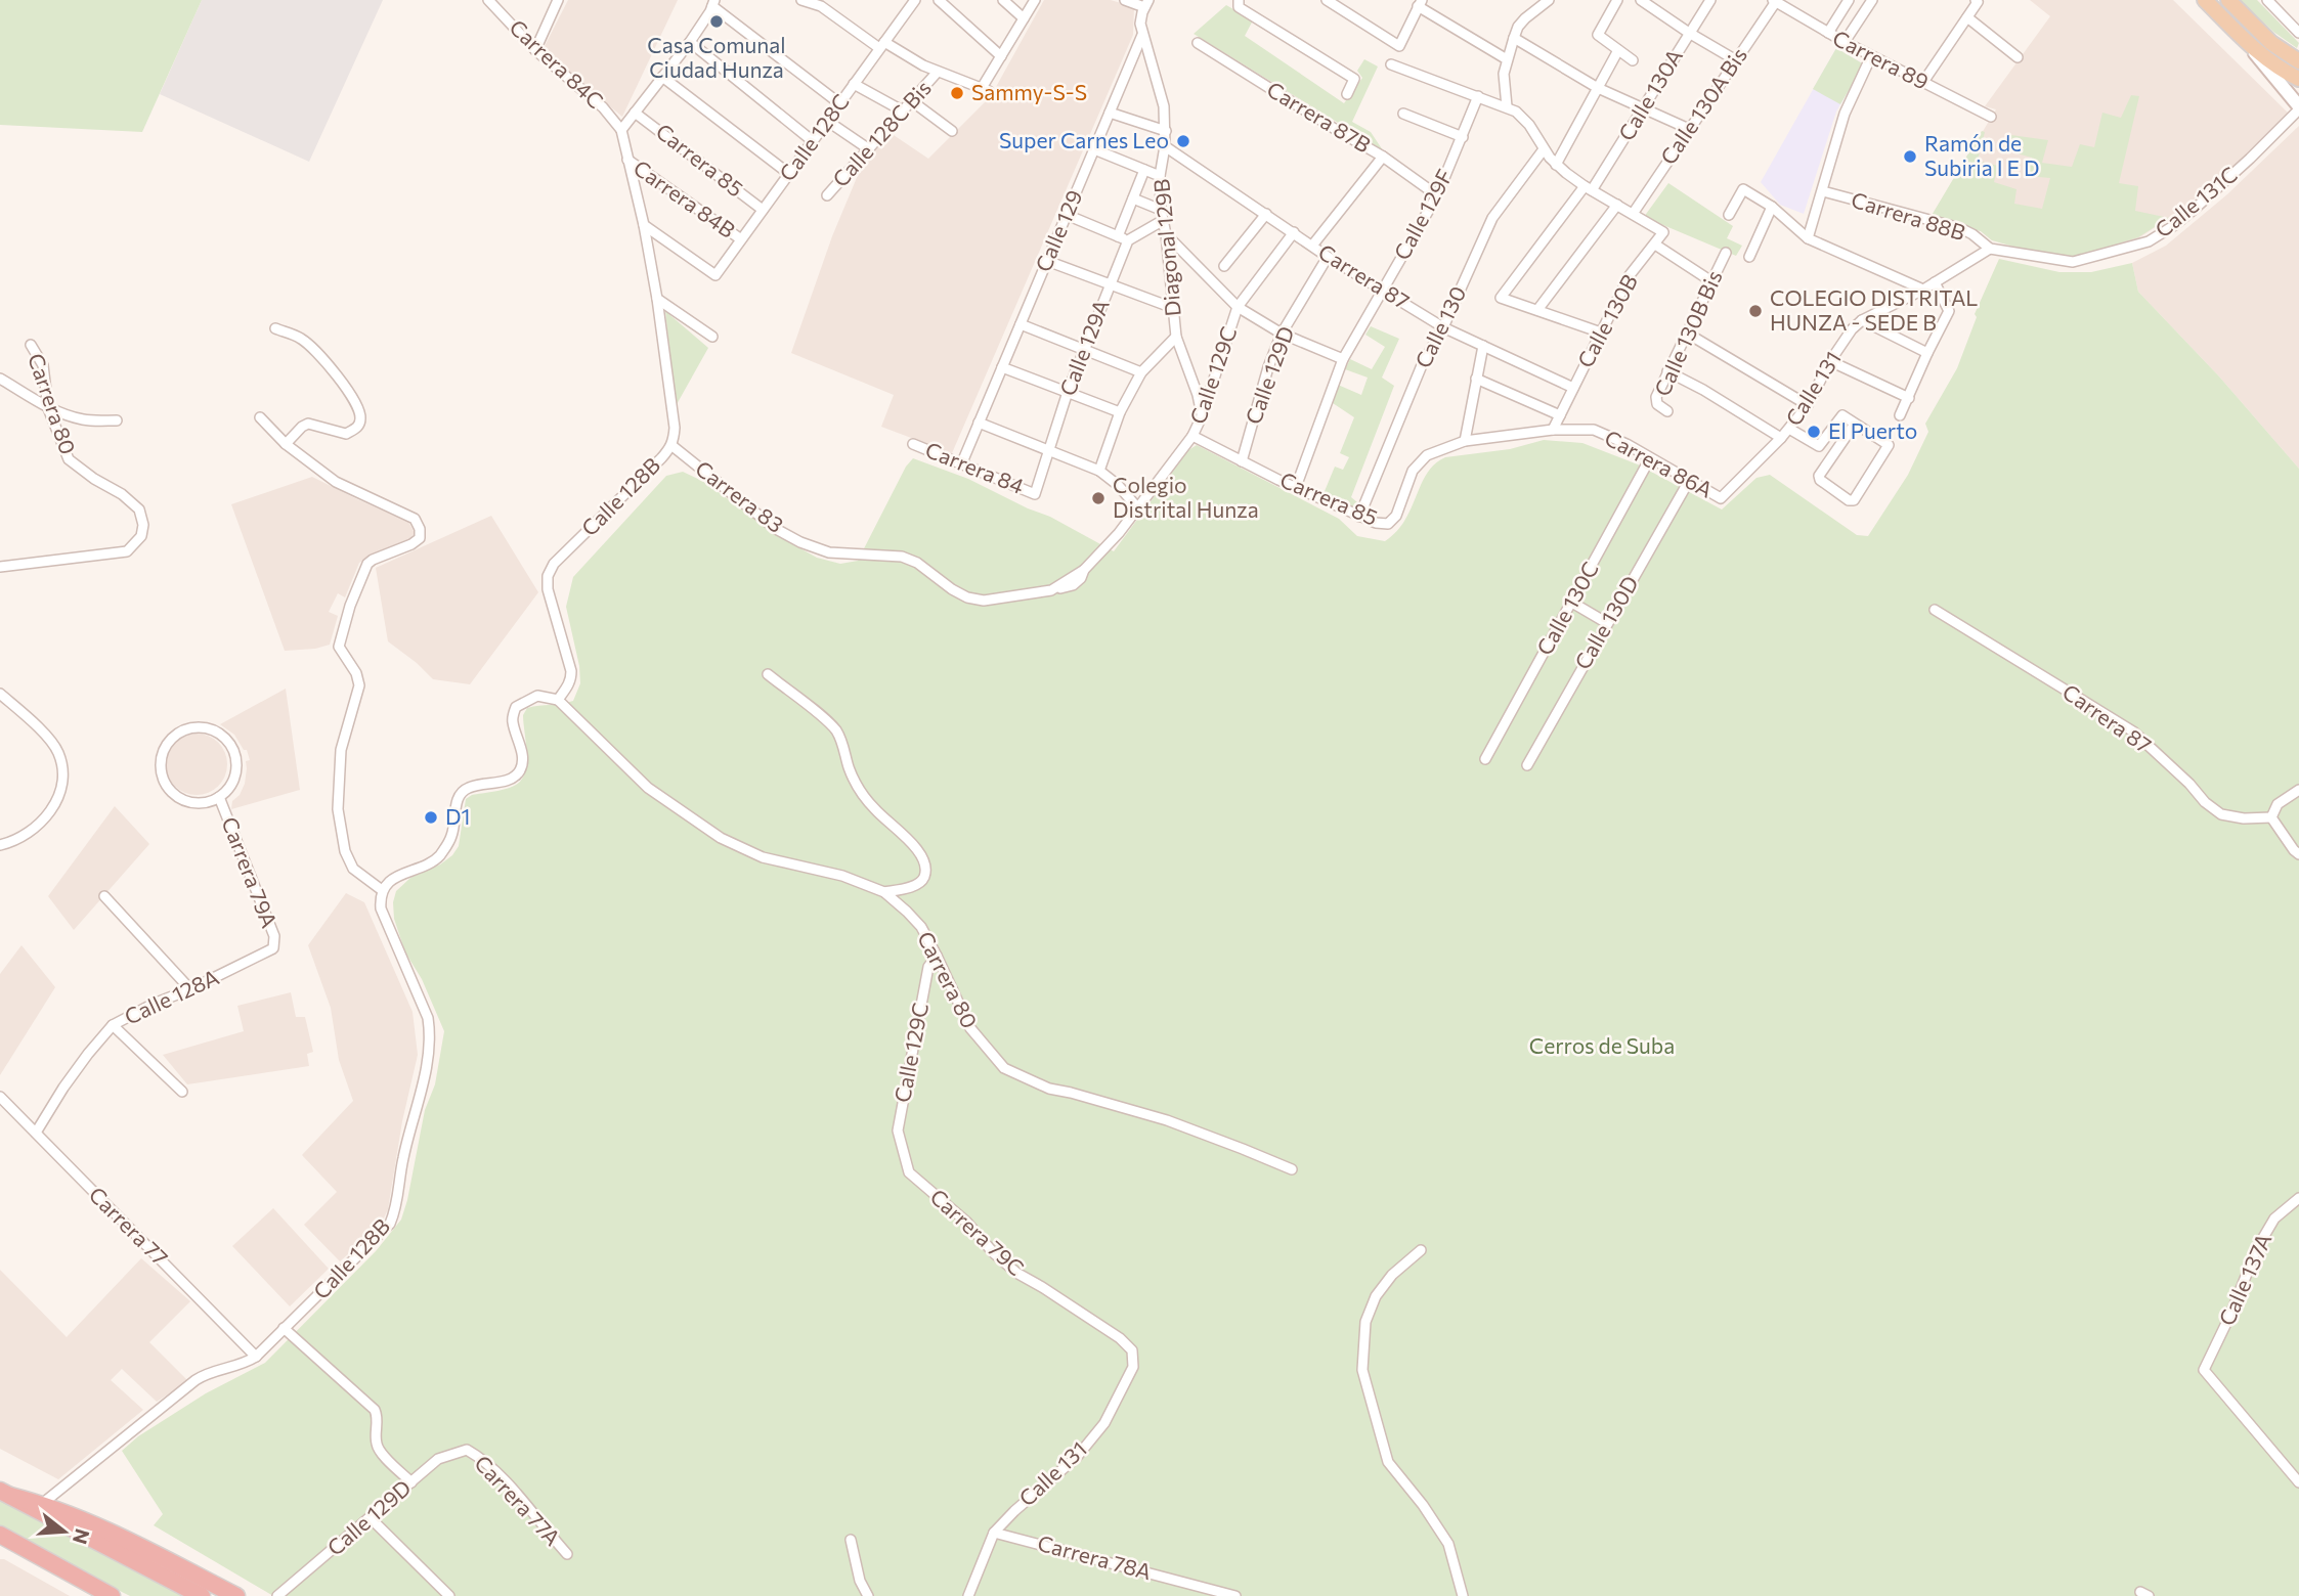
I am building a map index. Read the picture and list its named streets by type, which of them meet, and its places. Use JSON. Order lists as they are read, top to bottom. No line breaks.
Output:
{"streets":{"street":["Carrera 89","Carrera 84C","Calle 130A","Calle 130A Bis","Carrera 87B","Calle 128C Bis","Calle 128C","Carrera 85","Carrera 84B","Calle 131C","Calle 129F","Carrera 88B","Calle 129","Diagonal 129B","Carrera 87","Calle 130B","Calle 130","Calle 130B Bis","Calle 129A","Calle 129C","Calle 129D","Calle 131","Carrera 80","Carrera 86A","Carrera 84","Calle 128B","Carrera 83","Calle 130C","Calle 130D","Carrera 79A","Calle 128A","Carrera 77","Carrera 79C","Calle 137A","Carrera 77A","Carrera 78A"]},"crossings":[["Carrera 89","Calle 130A Bis"],["Carrera 84C","Calle 128B"],["Calle 130A Bis","Calle 130B"],["Carrera 87B","Calle 129F"],["Calle 128C","Carrera 85"],["Calle 128C","Carrera 84B"],["Calle 128C","Calle 128B"],["Carrera 85","Calle 129F"],["Carrera 85","Calle 130"],["Carrera 85","Calle 129C"],["Carrera 85","Calle 129D"],["Carrera 85","Carrera 86A"],["Carrera 84B","Calle 128B"],["Calle 131C","Carrera 88B"],["Calle 131C","Calle 131"],["Calle 129F","Carrera 87"],["Carrera 88B","Calle 131"],["Calle 129","Diagonal 129B"],["Calle 129","Carrera 84"],["Diagonal 129B","Carrera 87"],["Diagonal 129B","Calle 129C"],["Carrera 87","Calle 130B"],["Carrera 87","Calle 130"],["Carrera 87","Calle 129C"],["Carrera 87","Calle 129D"],["Calle 130B","Carrera 86A"],["Calle 129A","Carrera 84"],["Calle 129C","Carrera 80"],["Calle 129C","Carrera 83"],["Calle 129C","Carrera 79C"],["Calle 129D","Carrera 77A"],["Calle 131","Carrera 86A"],["Calle 131","Carrera 79C"],["Calle 131","Carrera 78A"],["Carrera 80","Calle 128B"],["Carrera 86A","Calle 130C"],["Carrera 86A","Calle 130D"],["Calle 128B","Carrera 83"],["Calle 128B","Carrera 77"],["Carrera 79A","Calle 128A"],["Calle 128A","Carrera 77"]],"parks":["Cerros de Suba"],"places":["Casa Comunal Ciudad Hunza","Sammy-S-S","Super Carnes Leo","Ramón de Subiria I E D","COLEGIO DISTRITAL HUNZA - SEDE B","El Puerto","Colegio Distrital Hunza","D1"],"north":"right"}
